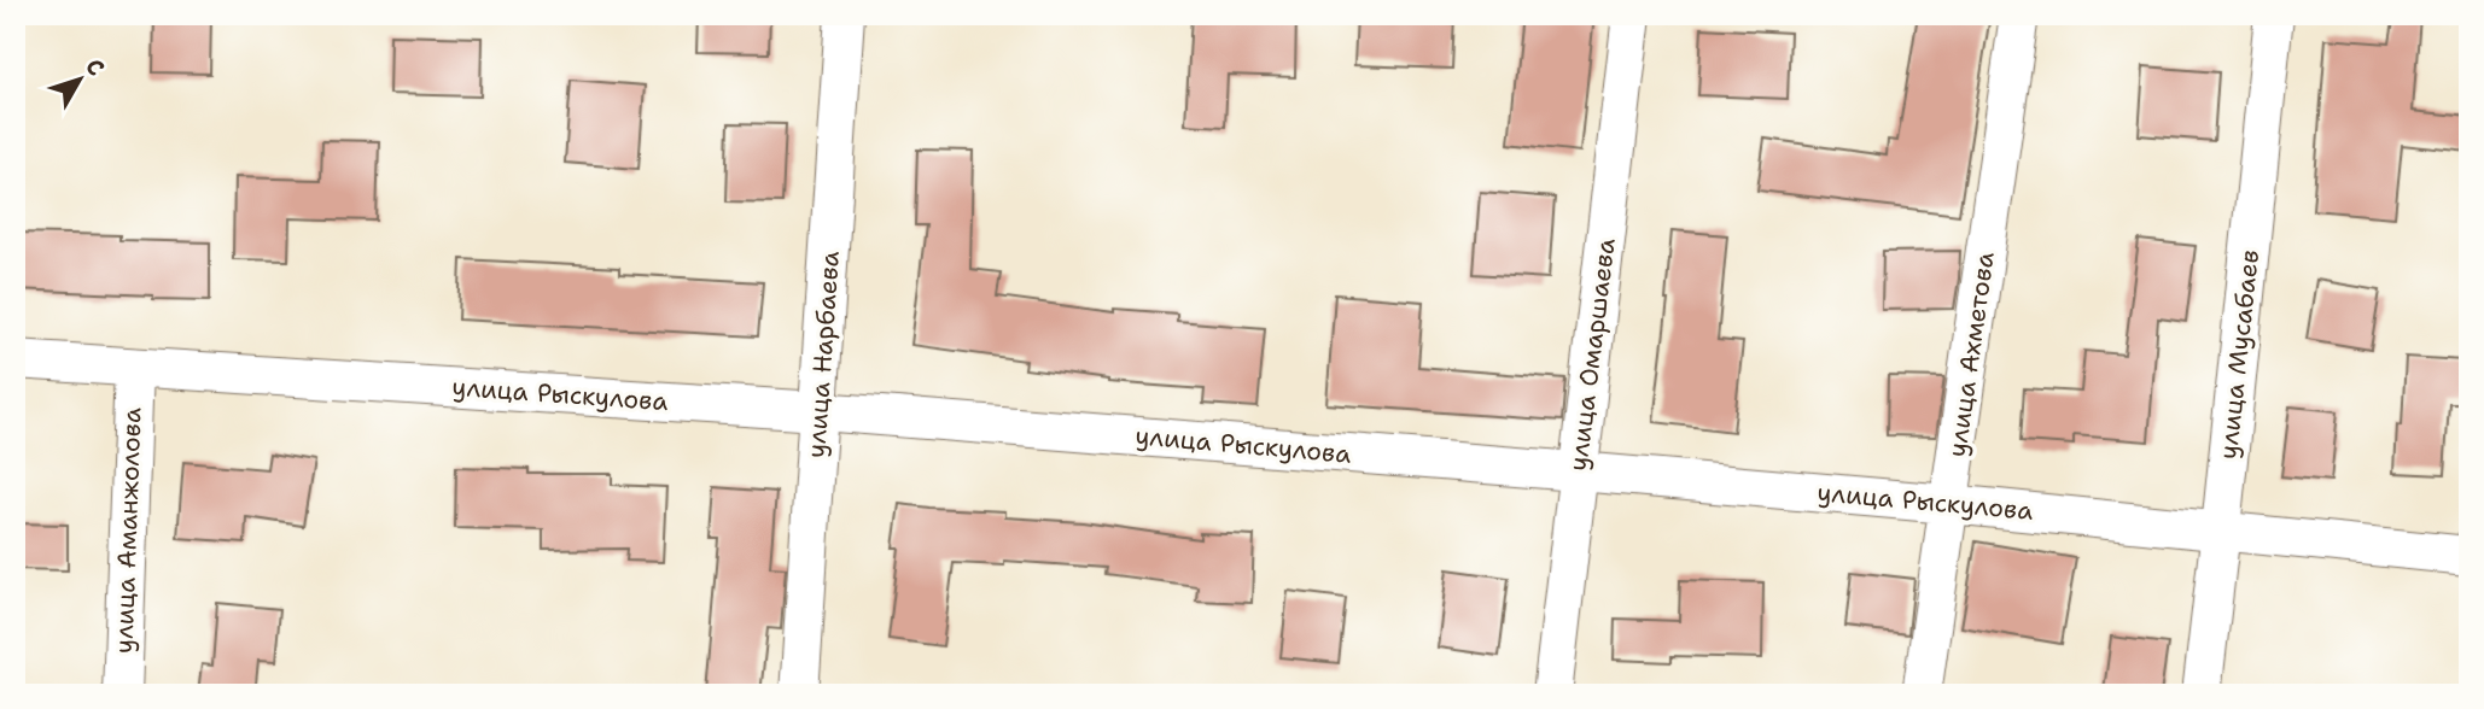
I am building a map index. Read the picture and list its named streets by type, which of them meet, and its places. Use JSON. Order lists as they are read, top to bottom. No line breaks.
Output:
{"streets":{"street":["улица Нарбаева","улица Омаршаева","улица Ахметова","улица Мусабаев","улица Рыскулова","улица Аманжолова"]},"crossings":[["улица Нарбаева","улица Рыскулова"],["улица Омаршаева","улица Рыскулова"],["улица Ахметова","улица Рыскулова"],["улица Мусабаев","улица Рыскулова"],["улица Рыскулова","улица Аманжолова"]],"north":"top right"}
